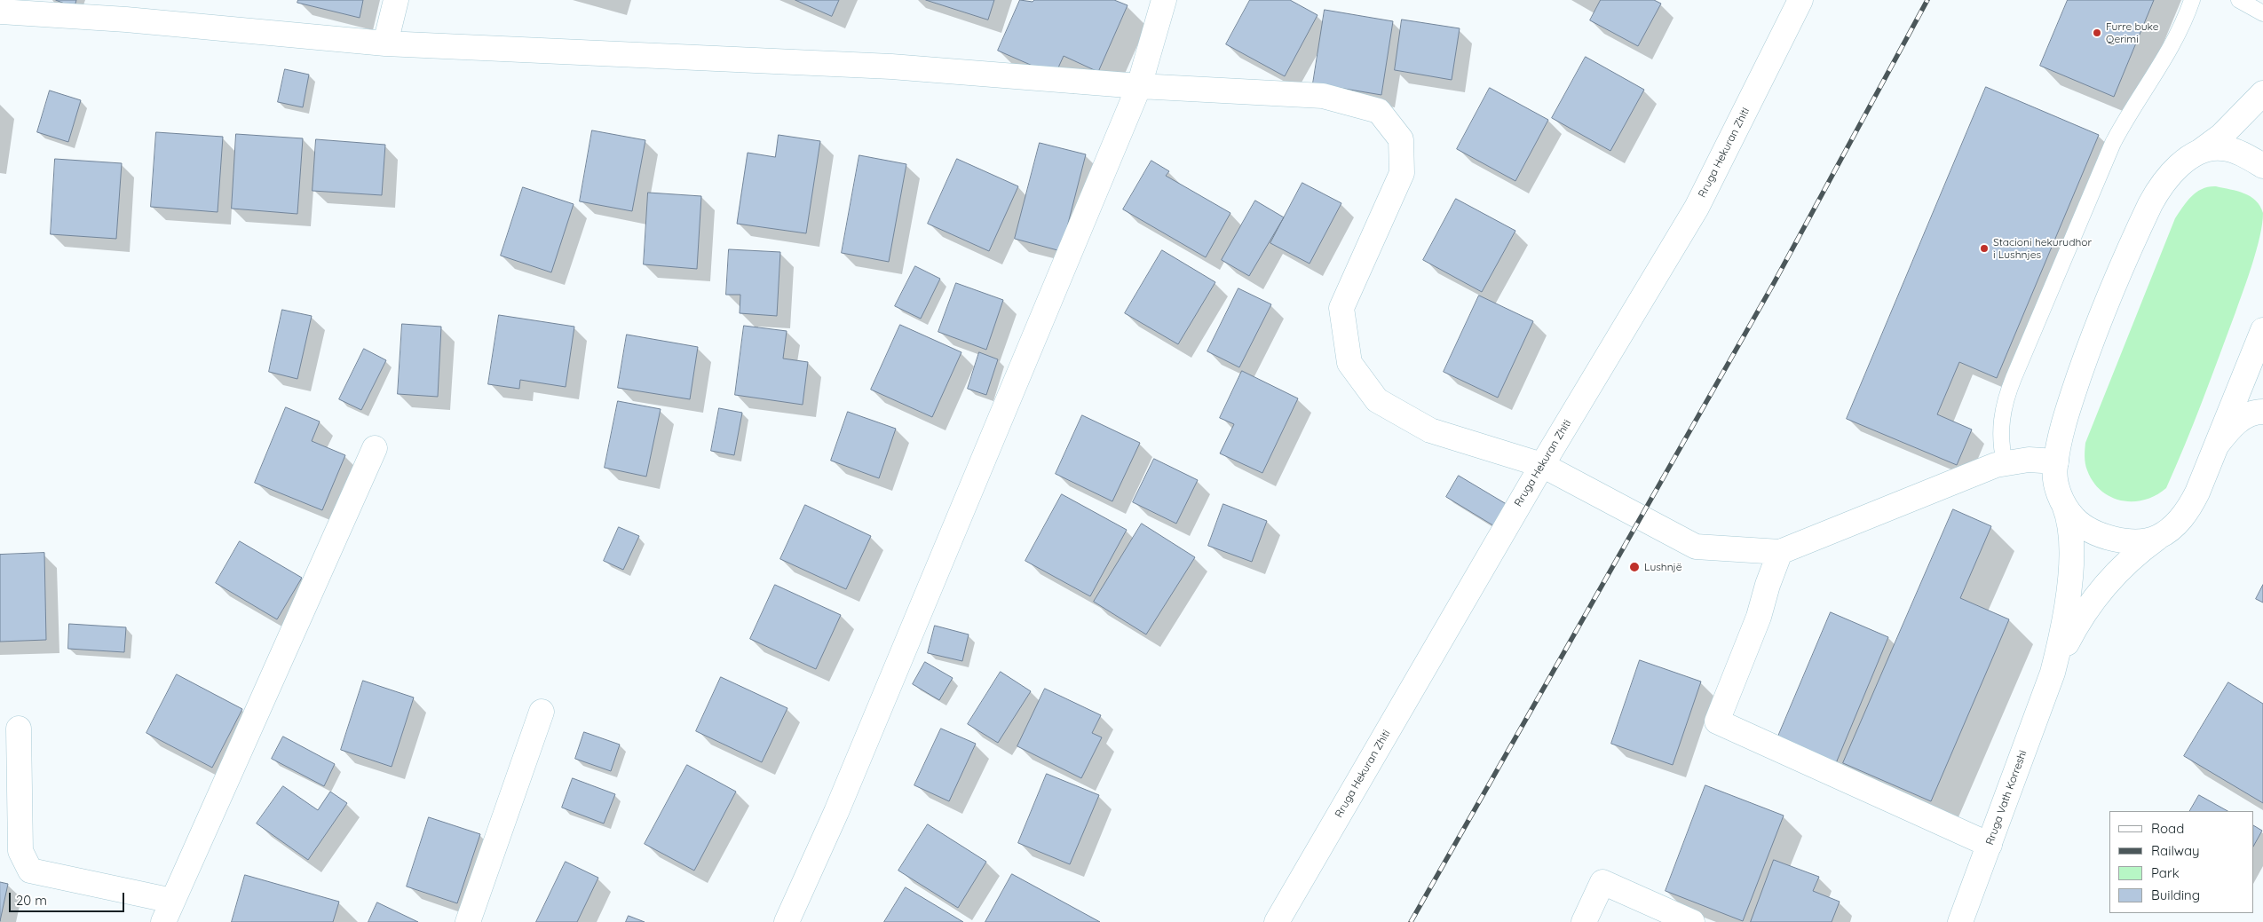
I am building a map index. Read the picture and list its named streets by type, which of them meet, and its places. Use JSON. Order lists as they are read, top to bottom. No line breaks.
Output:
{"streets":{"street":["Rruga Hekuran Zhiti","Rruga Vath Korreshi"]},"places":["Furre buke Qerimi","Stacioni hekurudhor i Lushnjes","Lushnjë"],"legend":["Road","Railway","Park","Building"],"scale_bar":"20 m"}
